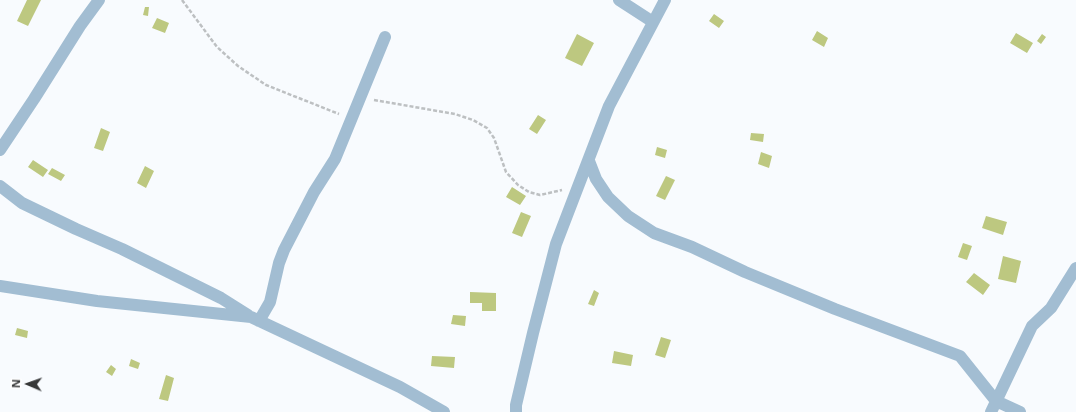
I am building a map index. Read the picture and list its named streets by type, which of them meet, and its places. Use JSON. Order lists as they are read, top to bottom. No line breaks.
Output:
{"north":"left"}
